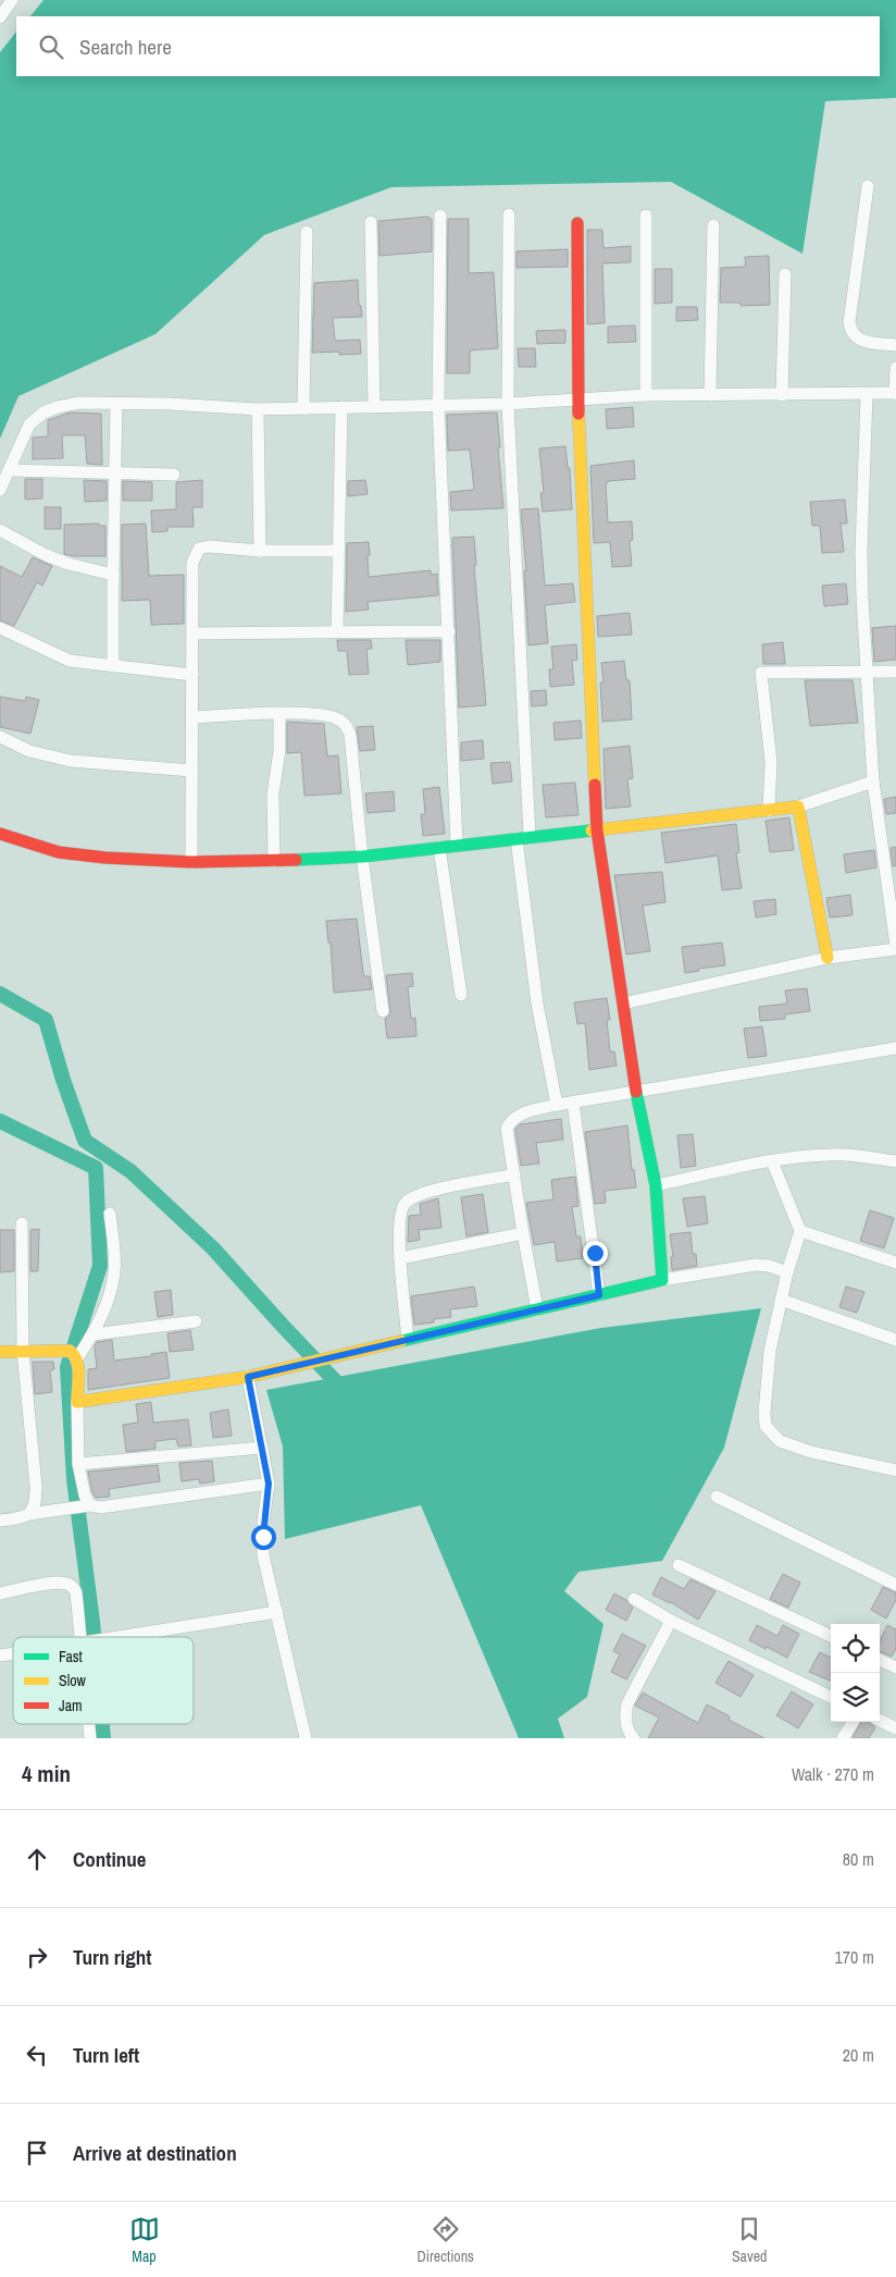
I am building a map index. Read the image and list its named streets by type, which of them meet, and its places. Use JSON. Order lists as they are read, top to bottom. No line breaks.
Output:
{"legend":["Fast","Slow","Jam"],"page":{"search":"Search here","heading":["4 min","Walk · 270 m"],"list":[["Continue","80 m"],["Turn right","170 m"],["Turn left","20 m"],"Arrive at destination"],"nav":["Map","Directions","Saved"]}}
